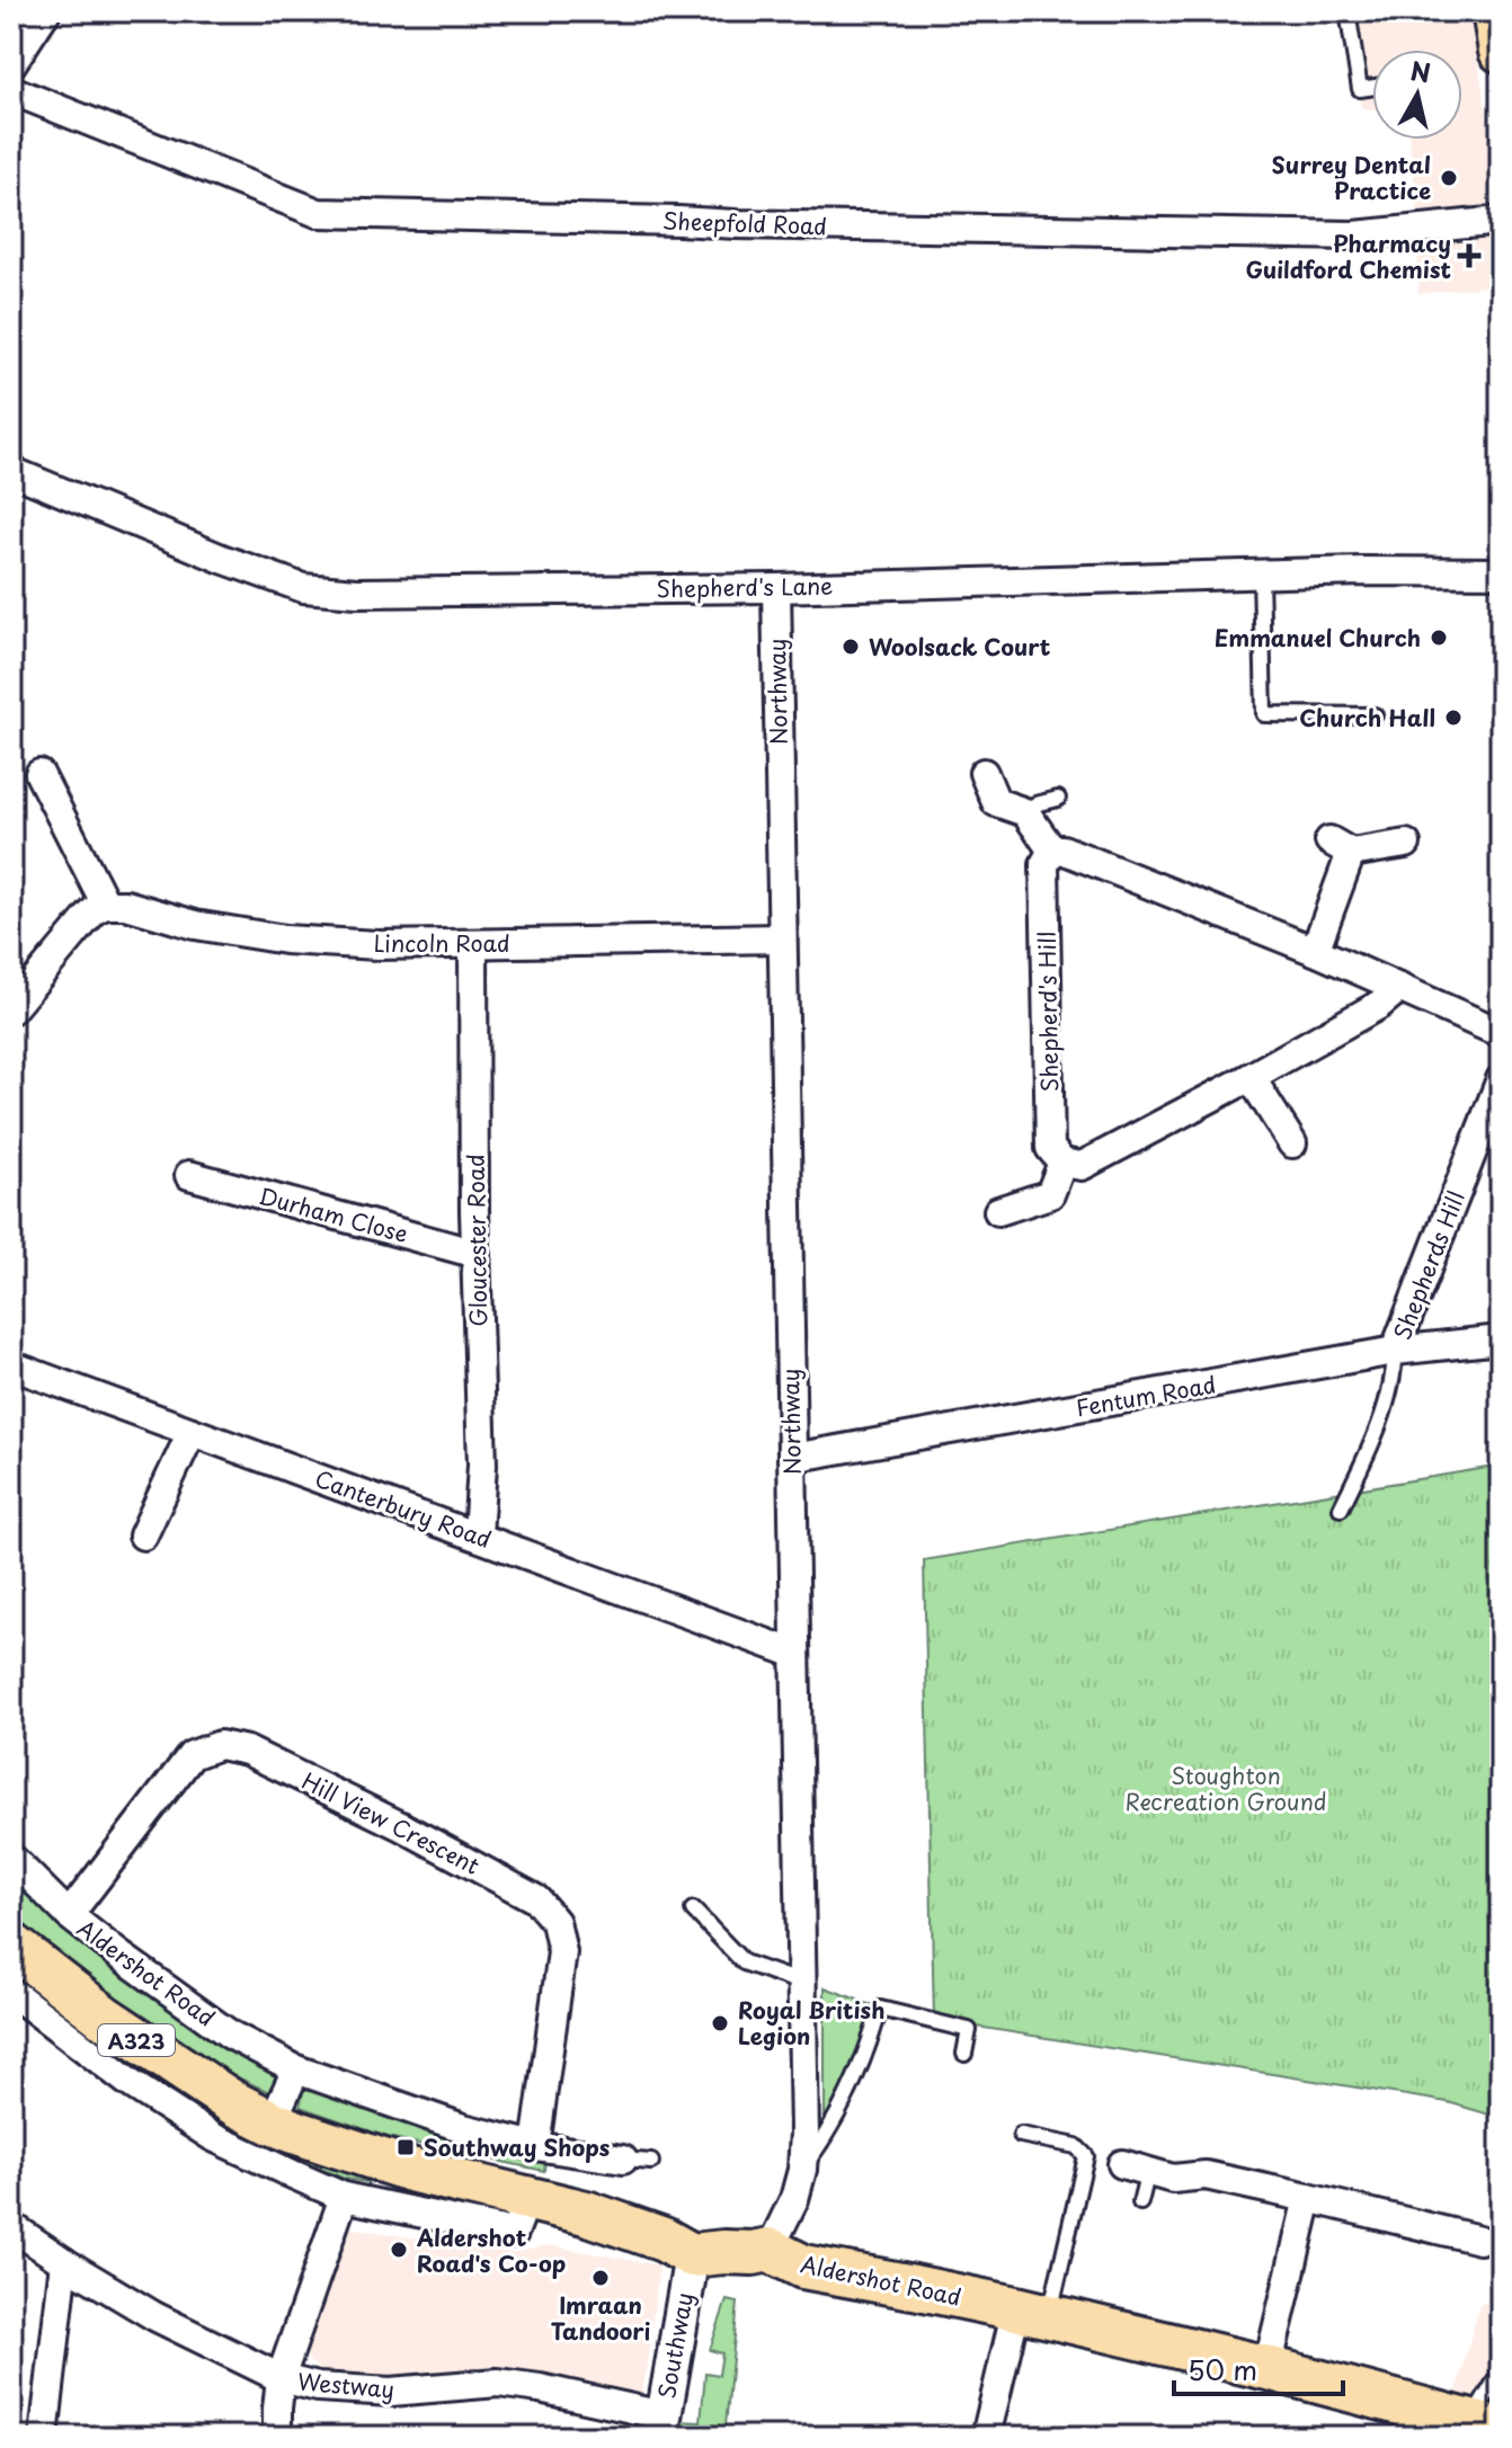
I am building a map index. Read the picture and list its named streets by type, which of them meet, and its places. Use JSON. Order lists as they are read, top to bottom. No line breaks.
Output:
{"streets":{"main road":["Aldershot Road","A323"],"street":["Sheepfold Road","Shepherd's Lane","Northway","Lincoln Road","Shepherd's Hill","Durham Close","Gloucester Road","Shepherds Hill","Fentum Road","Canterbury Road","Hill View Crescent","Southway","Westway"]},"crossings":[["Shepherd's Lane","Northway"],["Northway","Lincoln Road"],["Northway","Fentum Road"],["Northway","Canterbury Road"],["Northway","Aldershot Road"],["Lincoln Road","Gloucester Road"],["Durham Close","Gloucester Road"],["Gloucester Road","Canterbury Road"],["Shepherds Hill","Fentum Road"],["Hill View Crescent","Aldershot Road"],["Aldershot Road","A323"],["Aldershot Road","Southway"],["A323","Southway"],["Southway","Westway"]],"parks":["Stoughton Recreation Ground"],"places":{"other":["Surrey Dental Practice","Emmanuel Church","Woolsack Court","Church Hall","Royal British Legion","Aldershot Road's Co-op","Imraan Tandoori"],"health":["Pharmacy Guildford Chemist"],"transit":["Southway Shops"]},"scale_bar":"50 m","north":"top"}
